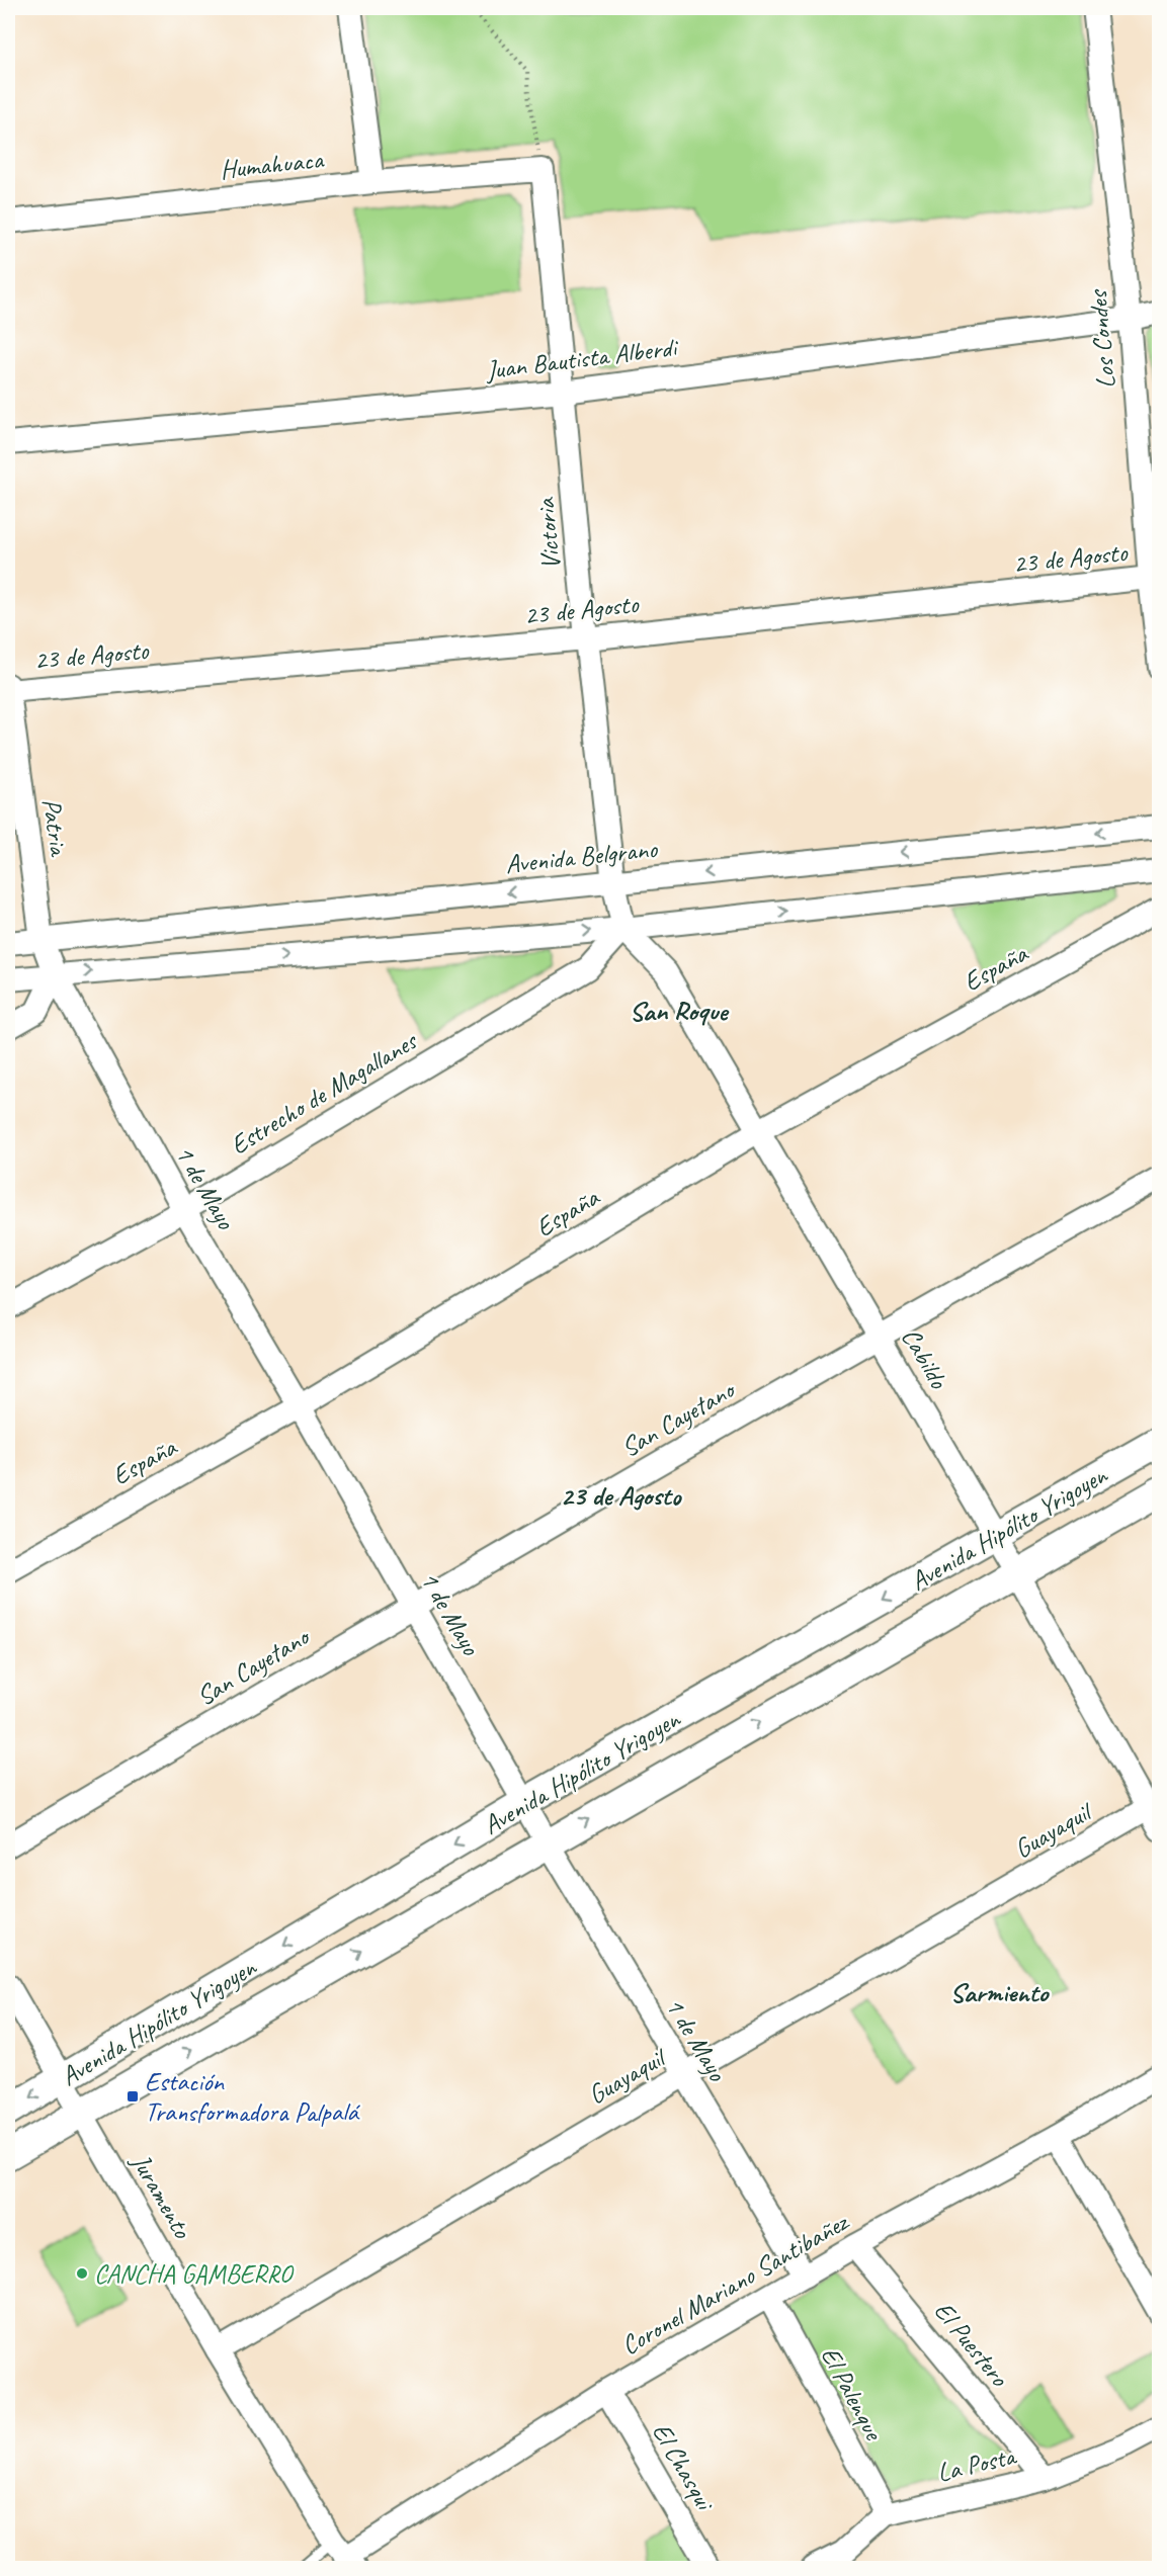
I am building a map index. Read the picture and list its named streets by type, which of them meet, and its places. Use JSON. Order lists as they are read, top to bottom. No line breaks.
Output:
{"streets":{"street":["Humahuaca","Los Condes","Juan Bautista Alberdi","Victoria","23 de Agosto","Patria","Avenida Belgrano","España","Estrecho de Magallanes","1 de Mayo","Cabildo","San Cayetano","Avenida Hipólito Yrigoyen","Guayaquil","Juramento","Coronel Mariano Santibañez","El Puestero","El Palenque","La Posta","El Chasqui"]},"crossings":[["Humahuaca","Victoria"],["Los Condes","Juan Bautista Alberdi"],["Los Condes","23 de Agosto"],["Juan Bautista Alberdi","Victoria"],["Victoria","23 de Agosto"],["Victoria","Avenida Belgrano"],["Victoria","Estrecho de Magallanes"],["Victoria","Cabildo"],["23 de Agosto","Patria"],["Patria","Avenida Belgrano"],["Patria","1 de Mayo"],["España","1 de Mayo"],["España","Cabildo"],["Estrecho de Magallanes","1 de Mayo"],["Estrecho de Magallanes","Cabildo"],["1 de Mayo","San Cayetano"],["1 de Mayo","Avenida Hipólito Yrigoyen"],["1 de Mayo","Guayaquil"],["1 de Mayo","Coronel Mariano Santibañez"],["Cabildo","San Cayetano"],["Cabildo","Avenida Hipólito Yrigoyen"],["Cabildo","Guayaquil"],["Avenida Hipólito Yrigoyen","Juramento"],["Guayaquil","Juramento"],["Juramento","Coronel Mariano Santibañez"],["Coronel Mariano Santibañez","El Puestero"],["Coronel Mariano Santibañez","El Palenque"],["Coronel Mariano Santibañez","El Chasqui"],["El Puestero","La Posta"],["El Palenque","La Posta"]],"districts":["San Roque","23 de Agosto","Sarmiento"],"places":{"transit":["Estación Transformadora Palpalá"],"other":["CANCHA GAMBERRO"]}}
